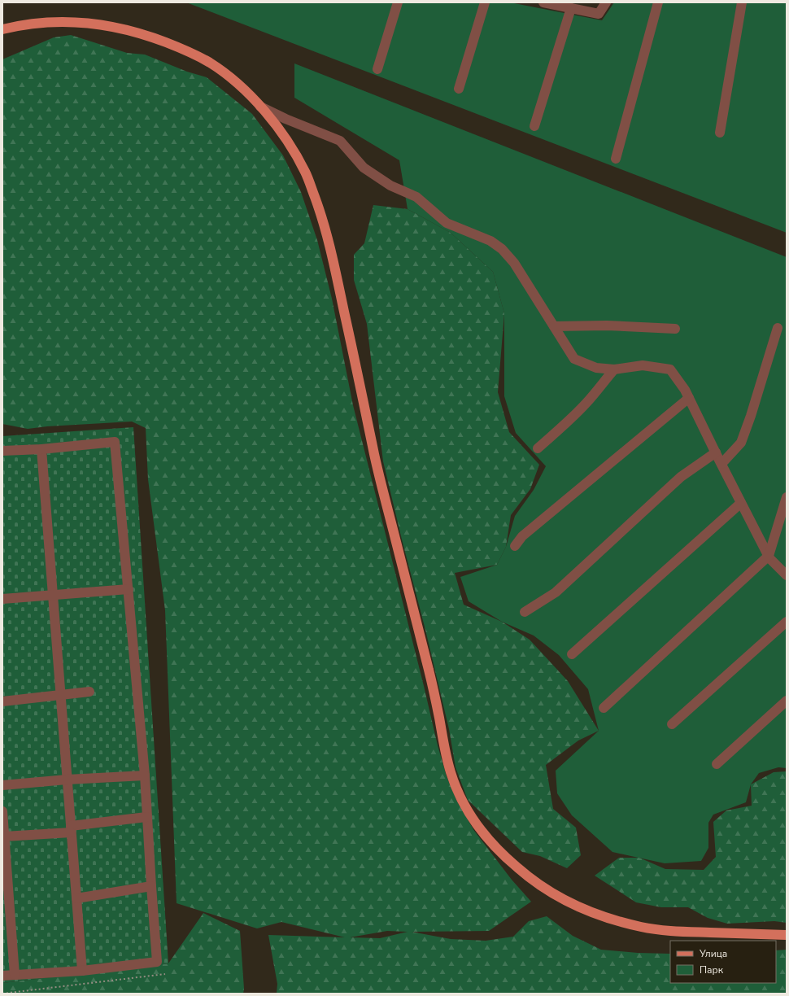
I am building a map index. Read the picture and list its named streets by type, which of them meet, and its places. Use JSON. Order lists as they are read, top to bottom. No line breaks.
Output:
{"legend":["Улица","Парк"]}
